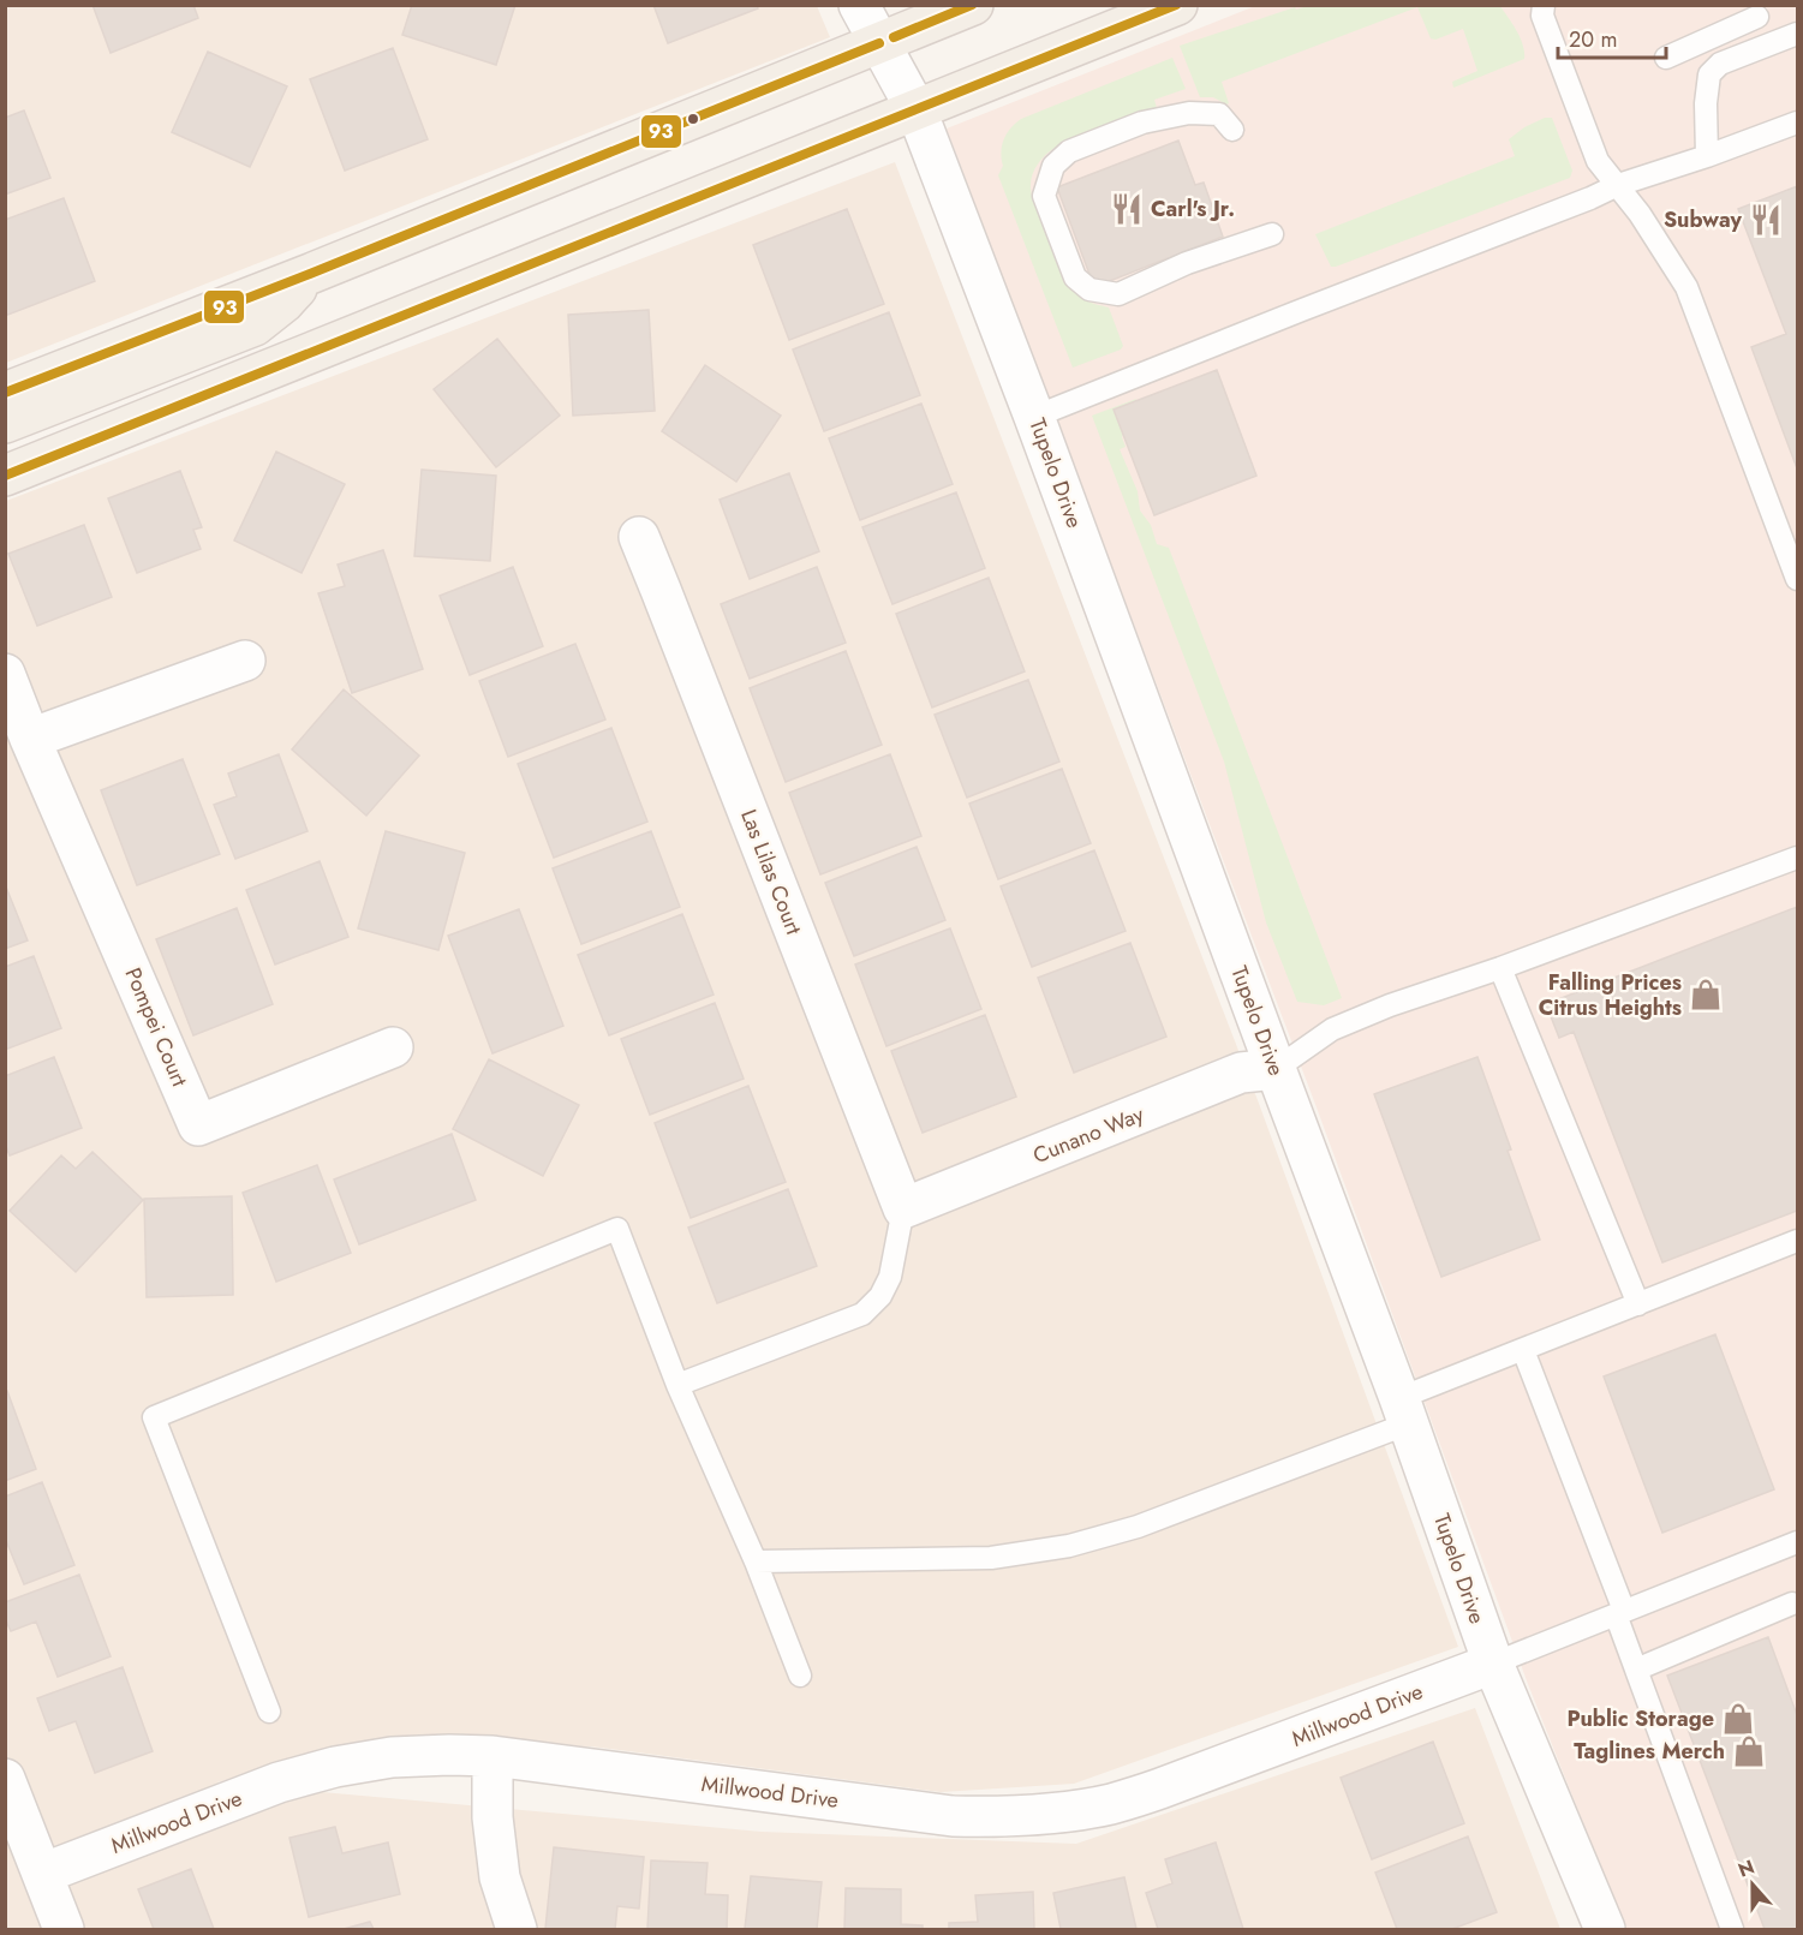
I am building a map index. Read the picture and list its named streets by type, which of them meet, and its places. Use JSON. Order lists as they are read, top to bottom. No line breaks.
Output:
{"streets":{"street":["Tupelo Drive","Las Lilas Court","Pompei Court","Cunano Way","Millwood Drive"]},"crossings":[["Tupelo Drive","Cunano Way"],["Tupelo Drive","Millwood Drive"],["Las Lilas Court","Cunano Way"]],"places":{"restaurant":["Carl's Jr.","Subway"],"shop":["Falling Prices Citrus Heights","Public Storage","Taglines Merch"]},"lines":["transit line 93"],"scale_bar":"20 m","north":"top"}
